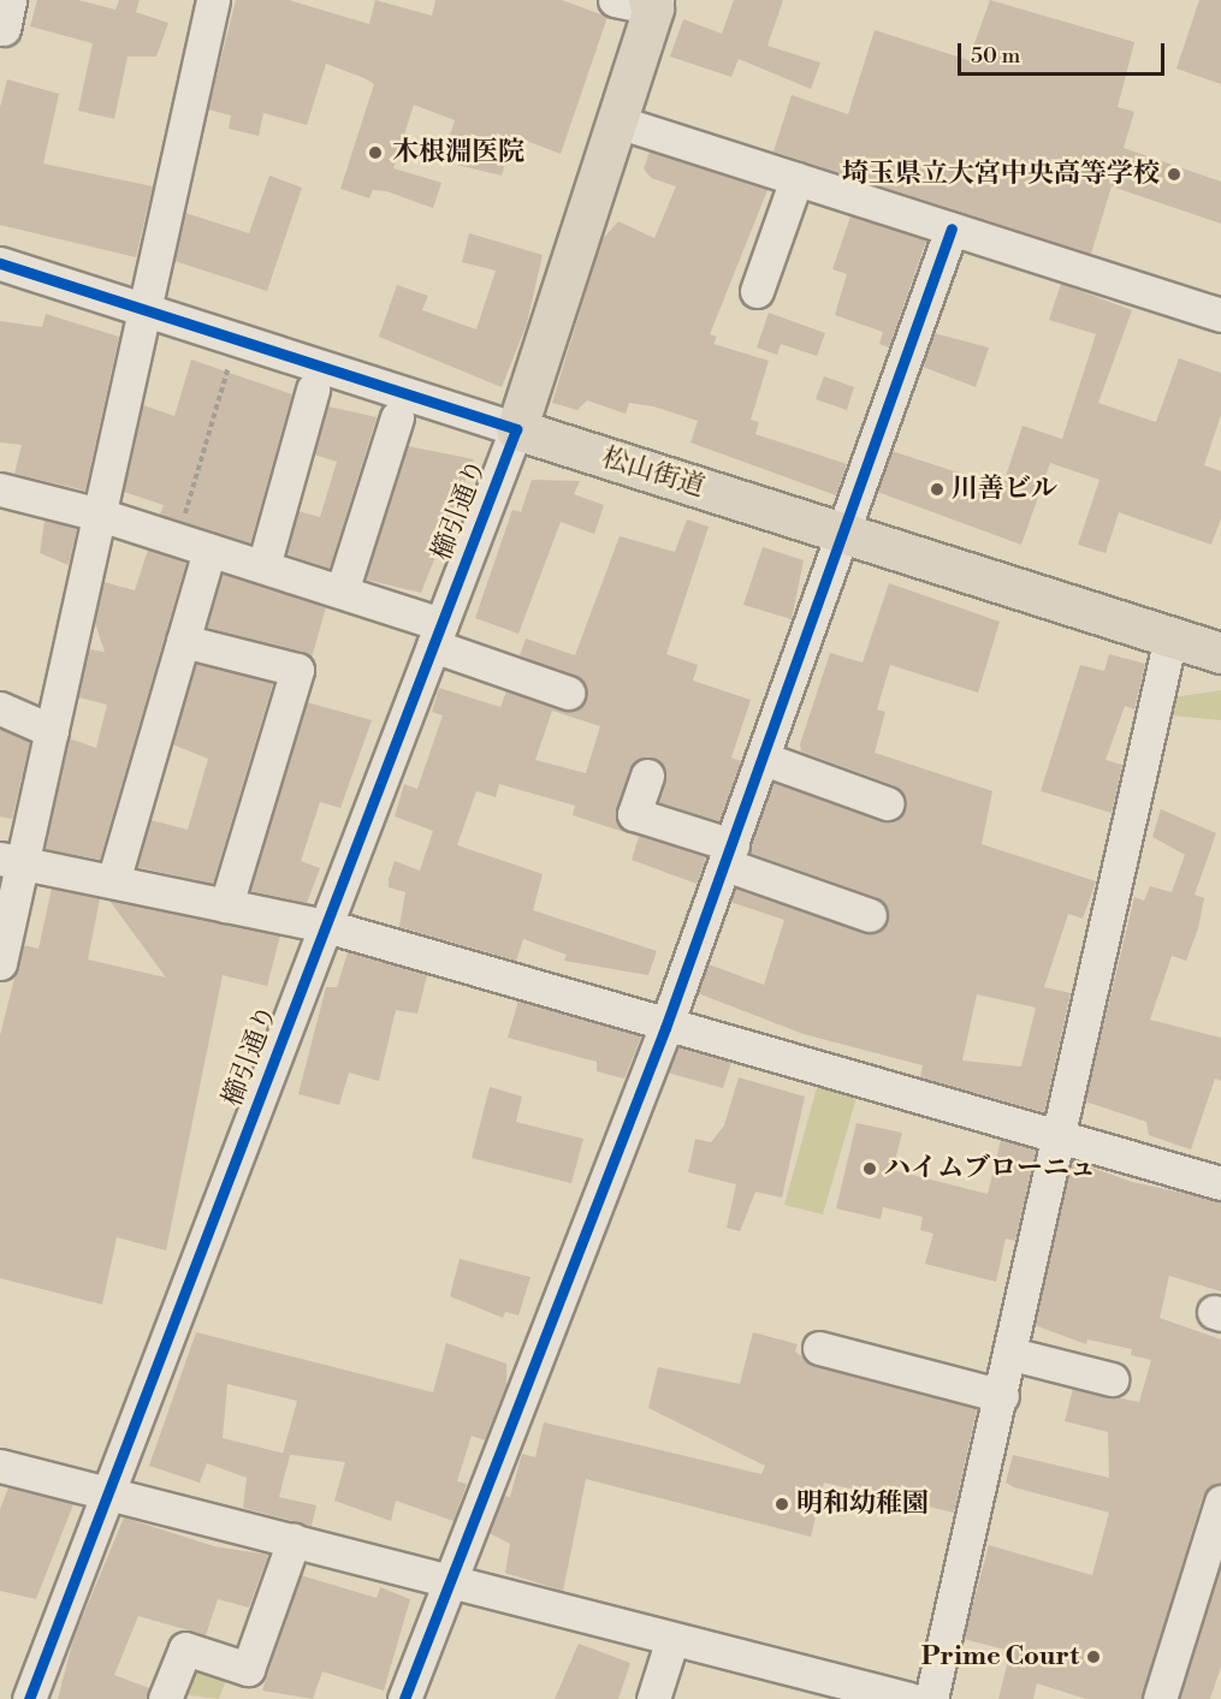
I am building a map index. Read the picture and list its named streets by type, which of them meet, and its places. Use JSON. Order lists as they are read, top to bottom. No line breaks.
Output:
{"streets":{"main road":["松山街道"],"street":["櫛引通り"]},"crossings":[["松山街道","櫛引通り"]],"places":["木根淵医院","埼玉県立大宮中央高等学校","川善ビル","ハイムブローニュ","明和幼稚園","Prime Court"],"scale_bar":"50 m"}
